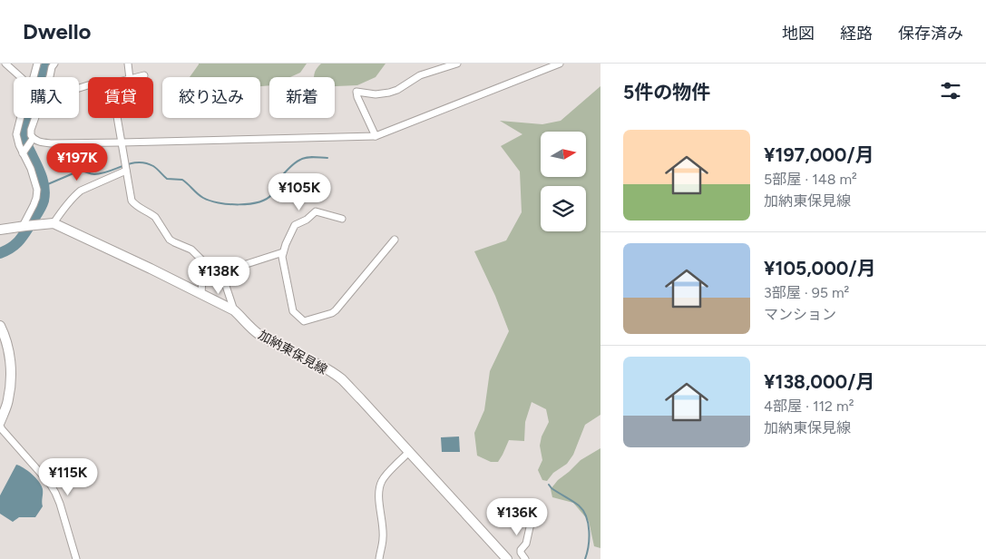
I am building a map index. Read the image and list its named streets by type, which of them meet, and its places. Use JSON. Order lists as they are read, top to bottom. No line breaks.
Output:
{"streets":{"main road":["加納東保見線"]},"north":"right","page":{"header":"Dwello","nav":["地図","経路","保存済み"],"heading":"5件の物件","chip":["購入","賃貸","絞り込み","新着"],"list":[{"name":"¥197,000/月","note":"5部屋 · 148 m² · 加納東保見線"},{"name":"¥105,000/月","note":"3部屋 · 95 m² · マンション"},{"name":"¥138,000/月","note":"4部屋 · 112 m² · 加納東保見線"}],"price":["¥197K","¥105K","¥138K","¥115K","¥136K"]}}
